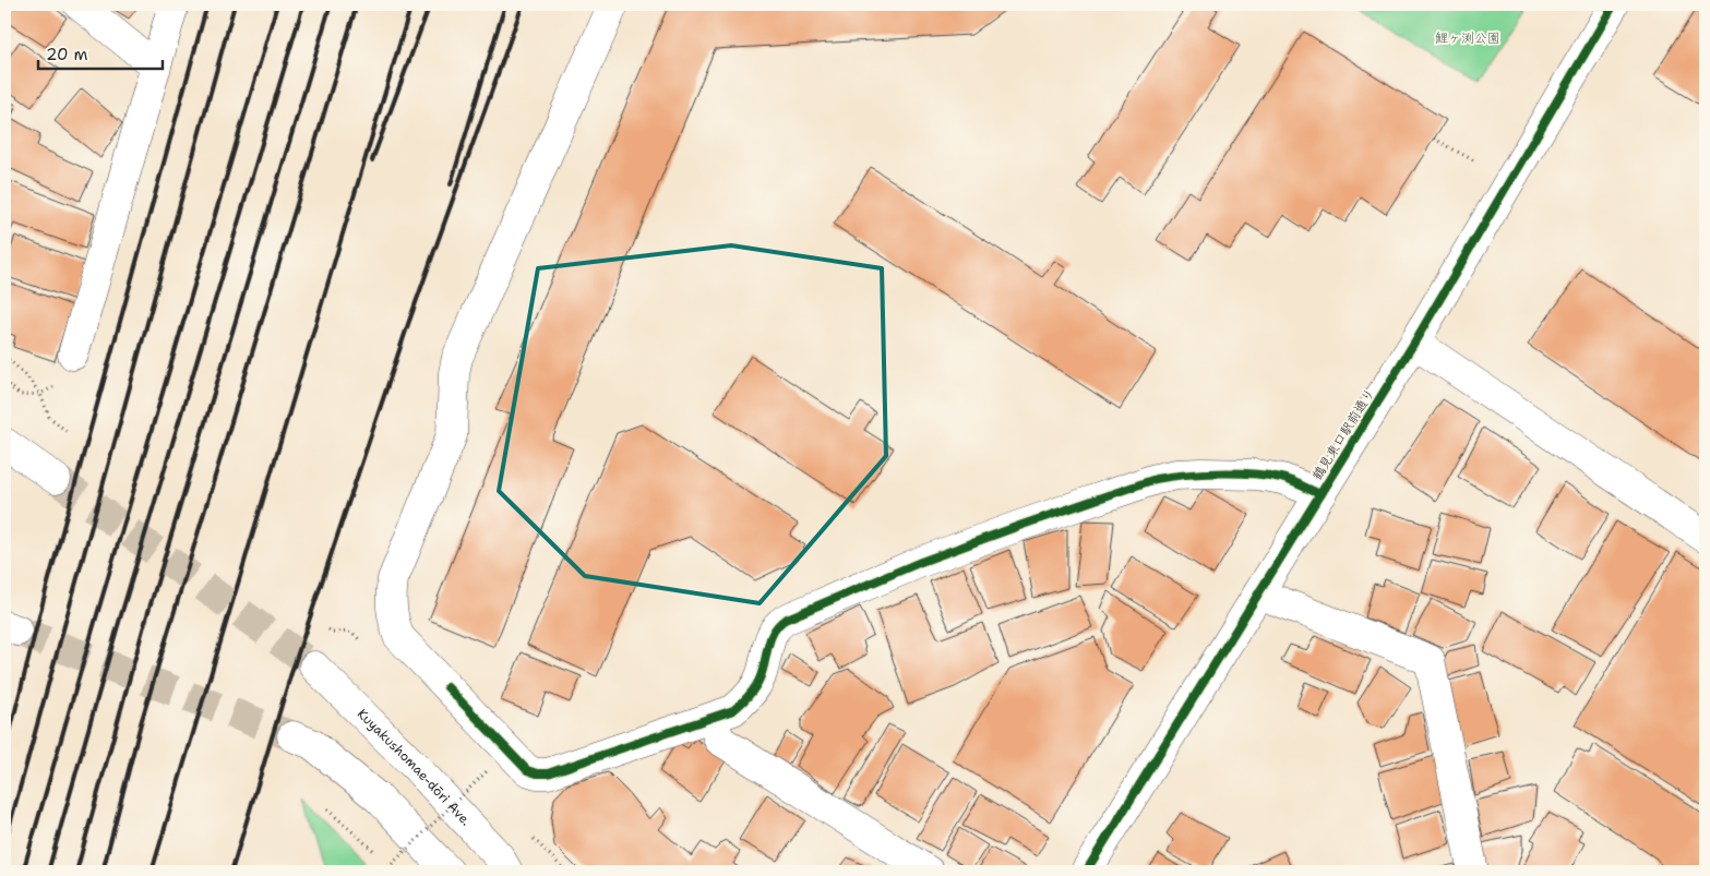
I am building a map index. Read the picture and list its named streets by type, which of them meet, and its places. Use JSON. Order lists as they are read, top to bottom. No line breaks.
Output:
{"streets":{"street":["鶴見東口駅前通り","Kuyakushomae-dōri Ave."]},"parks":["鯉ヶ渕公園"],"scale_bar":"20 m"}
